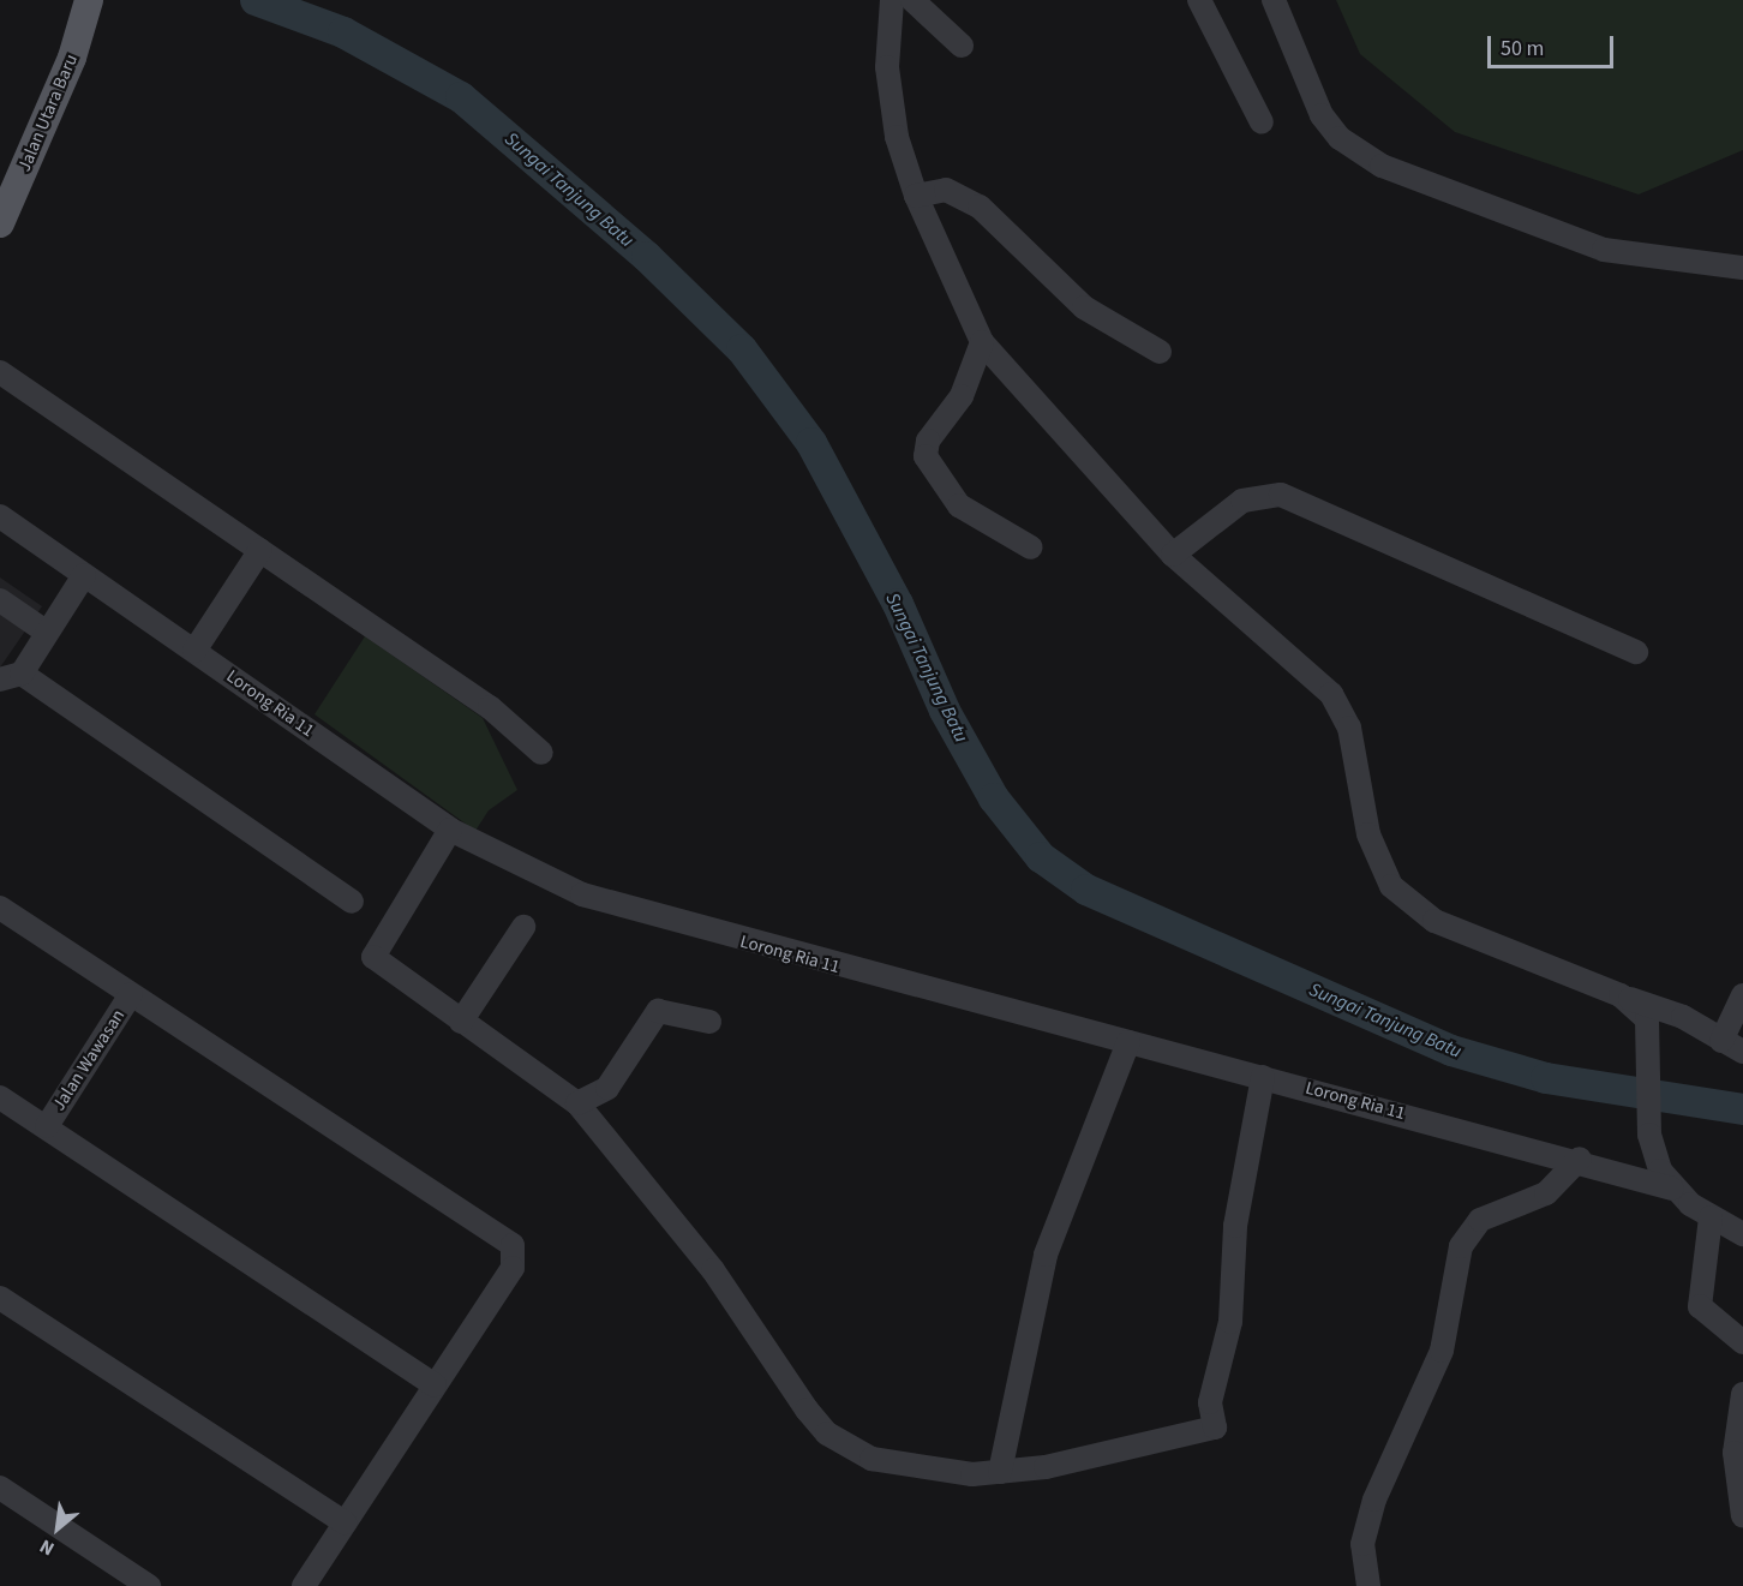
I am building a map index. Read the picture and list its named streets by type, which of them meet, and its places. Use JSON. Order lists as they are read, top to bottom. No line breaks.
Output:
{"streets":{"main road":["Jalan Utara Baru"],"street":["Lorong Ria 11","Jalan Wawasan"]},"water":["Sungai Tanjung Batu"],"scale_bar":"50 m","north":"bottom left"}
